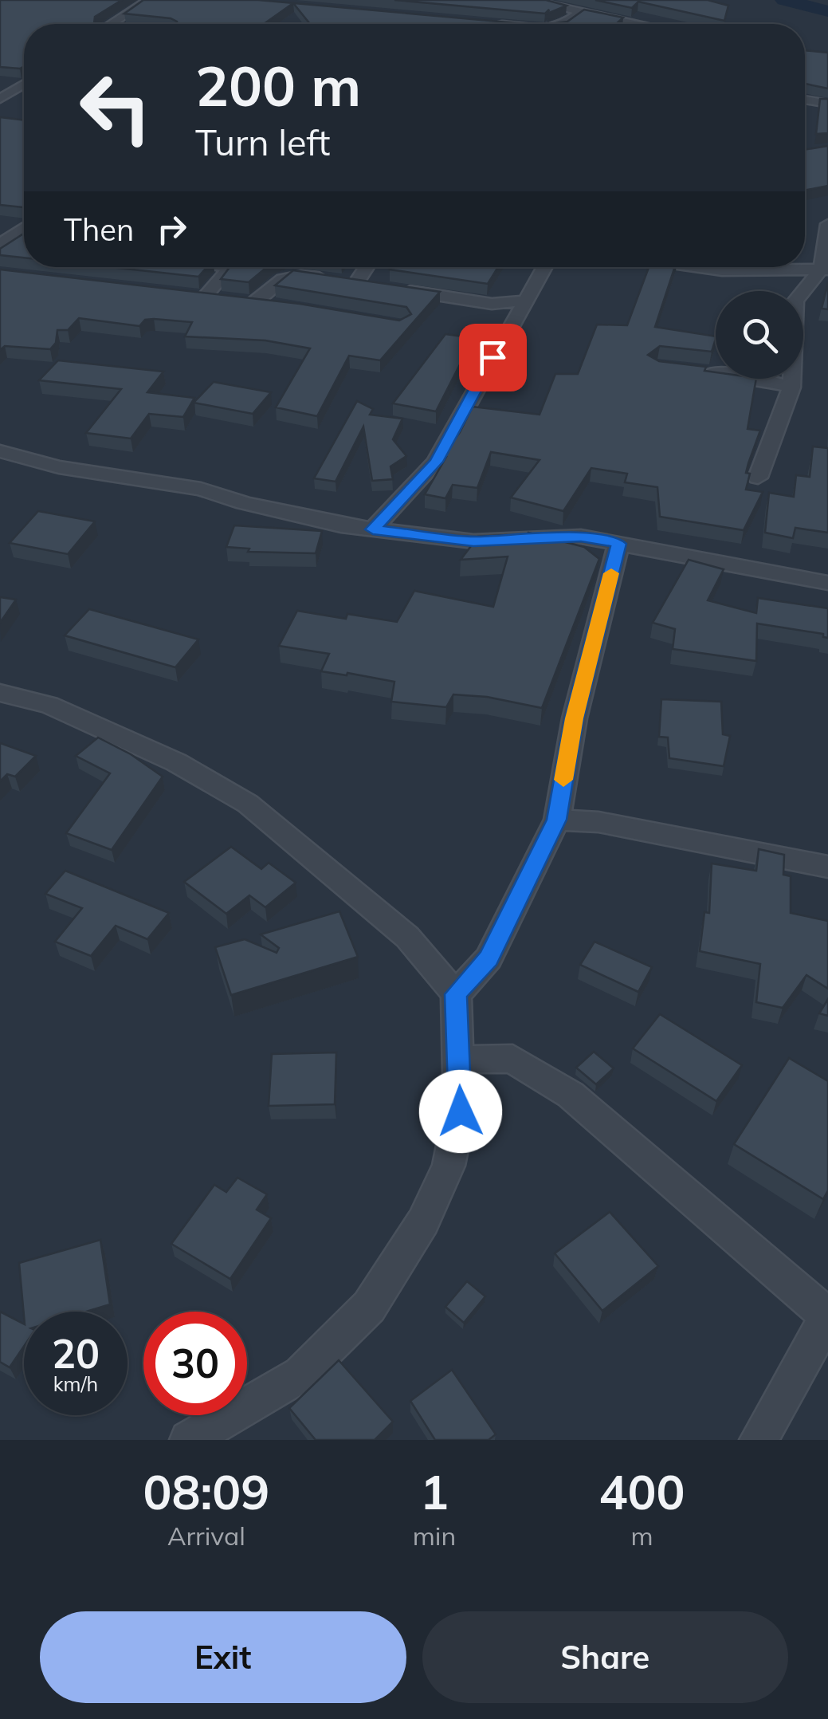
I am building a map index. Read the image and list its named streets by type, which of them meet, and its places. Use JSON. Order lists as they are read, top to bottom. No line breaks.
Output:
{"page":{"turn":["200 m","Turn left"],"then":"Then","speed":"20 km/h","limit":"30","eta":["08:09","Arrival","1","min","400","m"],"buttons":["Exit","Share"]}}
